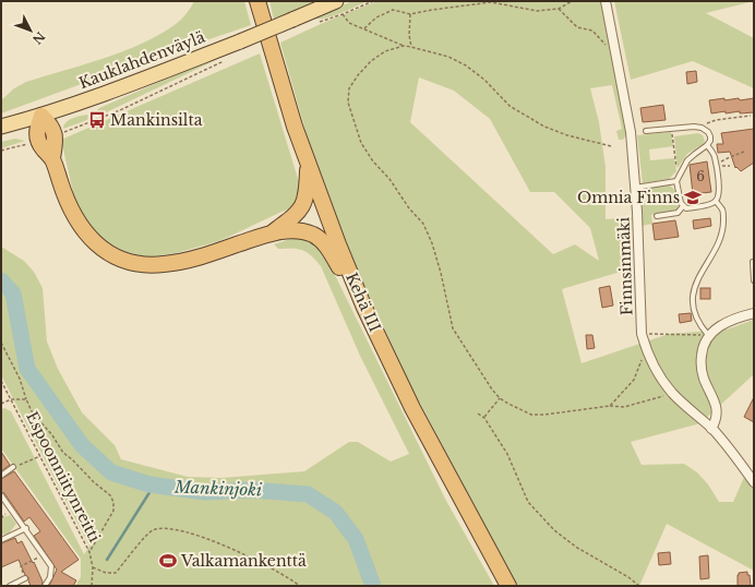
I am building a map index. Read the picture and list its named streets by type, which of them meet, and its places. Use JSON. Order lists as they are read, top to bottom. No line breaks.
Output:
{"streets":{"highway":["Kehä III"],"main road":["Kauklahdenväylä"],"street":["Finnsinmäki"],"path":["Espoonniitynreitti"]},"water":["Mankinjoki"],"places":{"bus stop":["Mankinsilta"],"school or university":["Omnia Finns"],"sports":["Valkamankenttä"]},"house_numbers":["6"],"north":"bottom right"}
